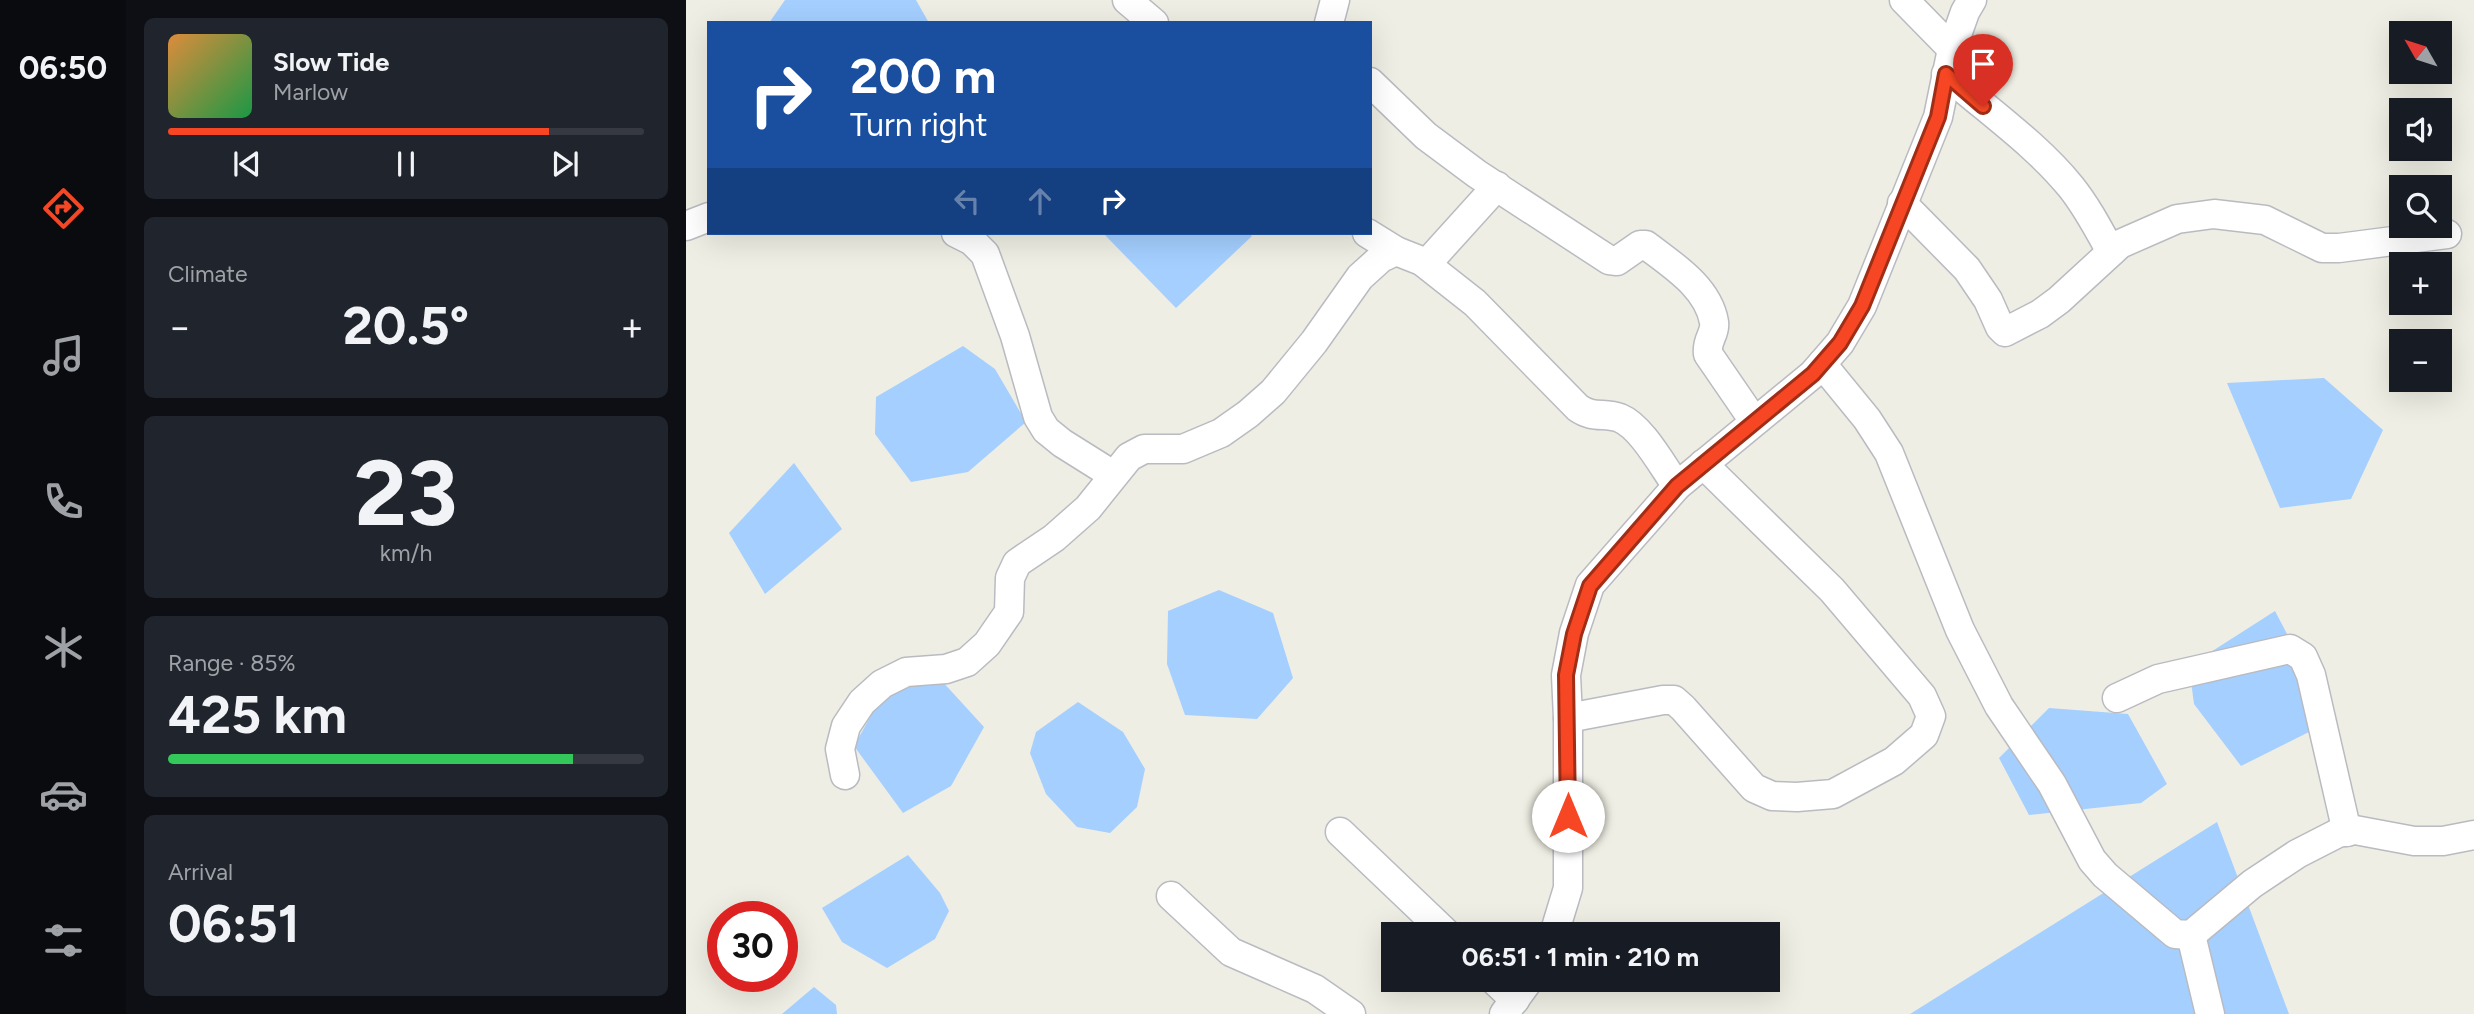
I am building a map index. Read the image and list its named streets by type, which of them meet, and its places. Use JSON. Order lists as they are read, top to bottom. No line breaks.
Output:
{"north":"top left","page":{"tabs":"06:50","map_buttons":["+","−"],"turn":["200 m","Turn right"],"song":["Slow Tide","Marlow"],"tile":["Climate",["23","km/h"],["Range · 85%","425 km"],["Arrival","06:51"]],"heat":["−","20.5°","+"],"limit":"30","trip":"06:51 · 1 min · 210 m"}}
